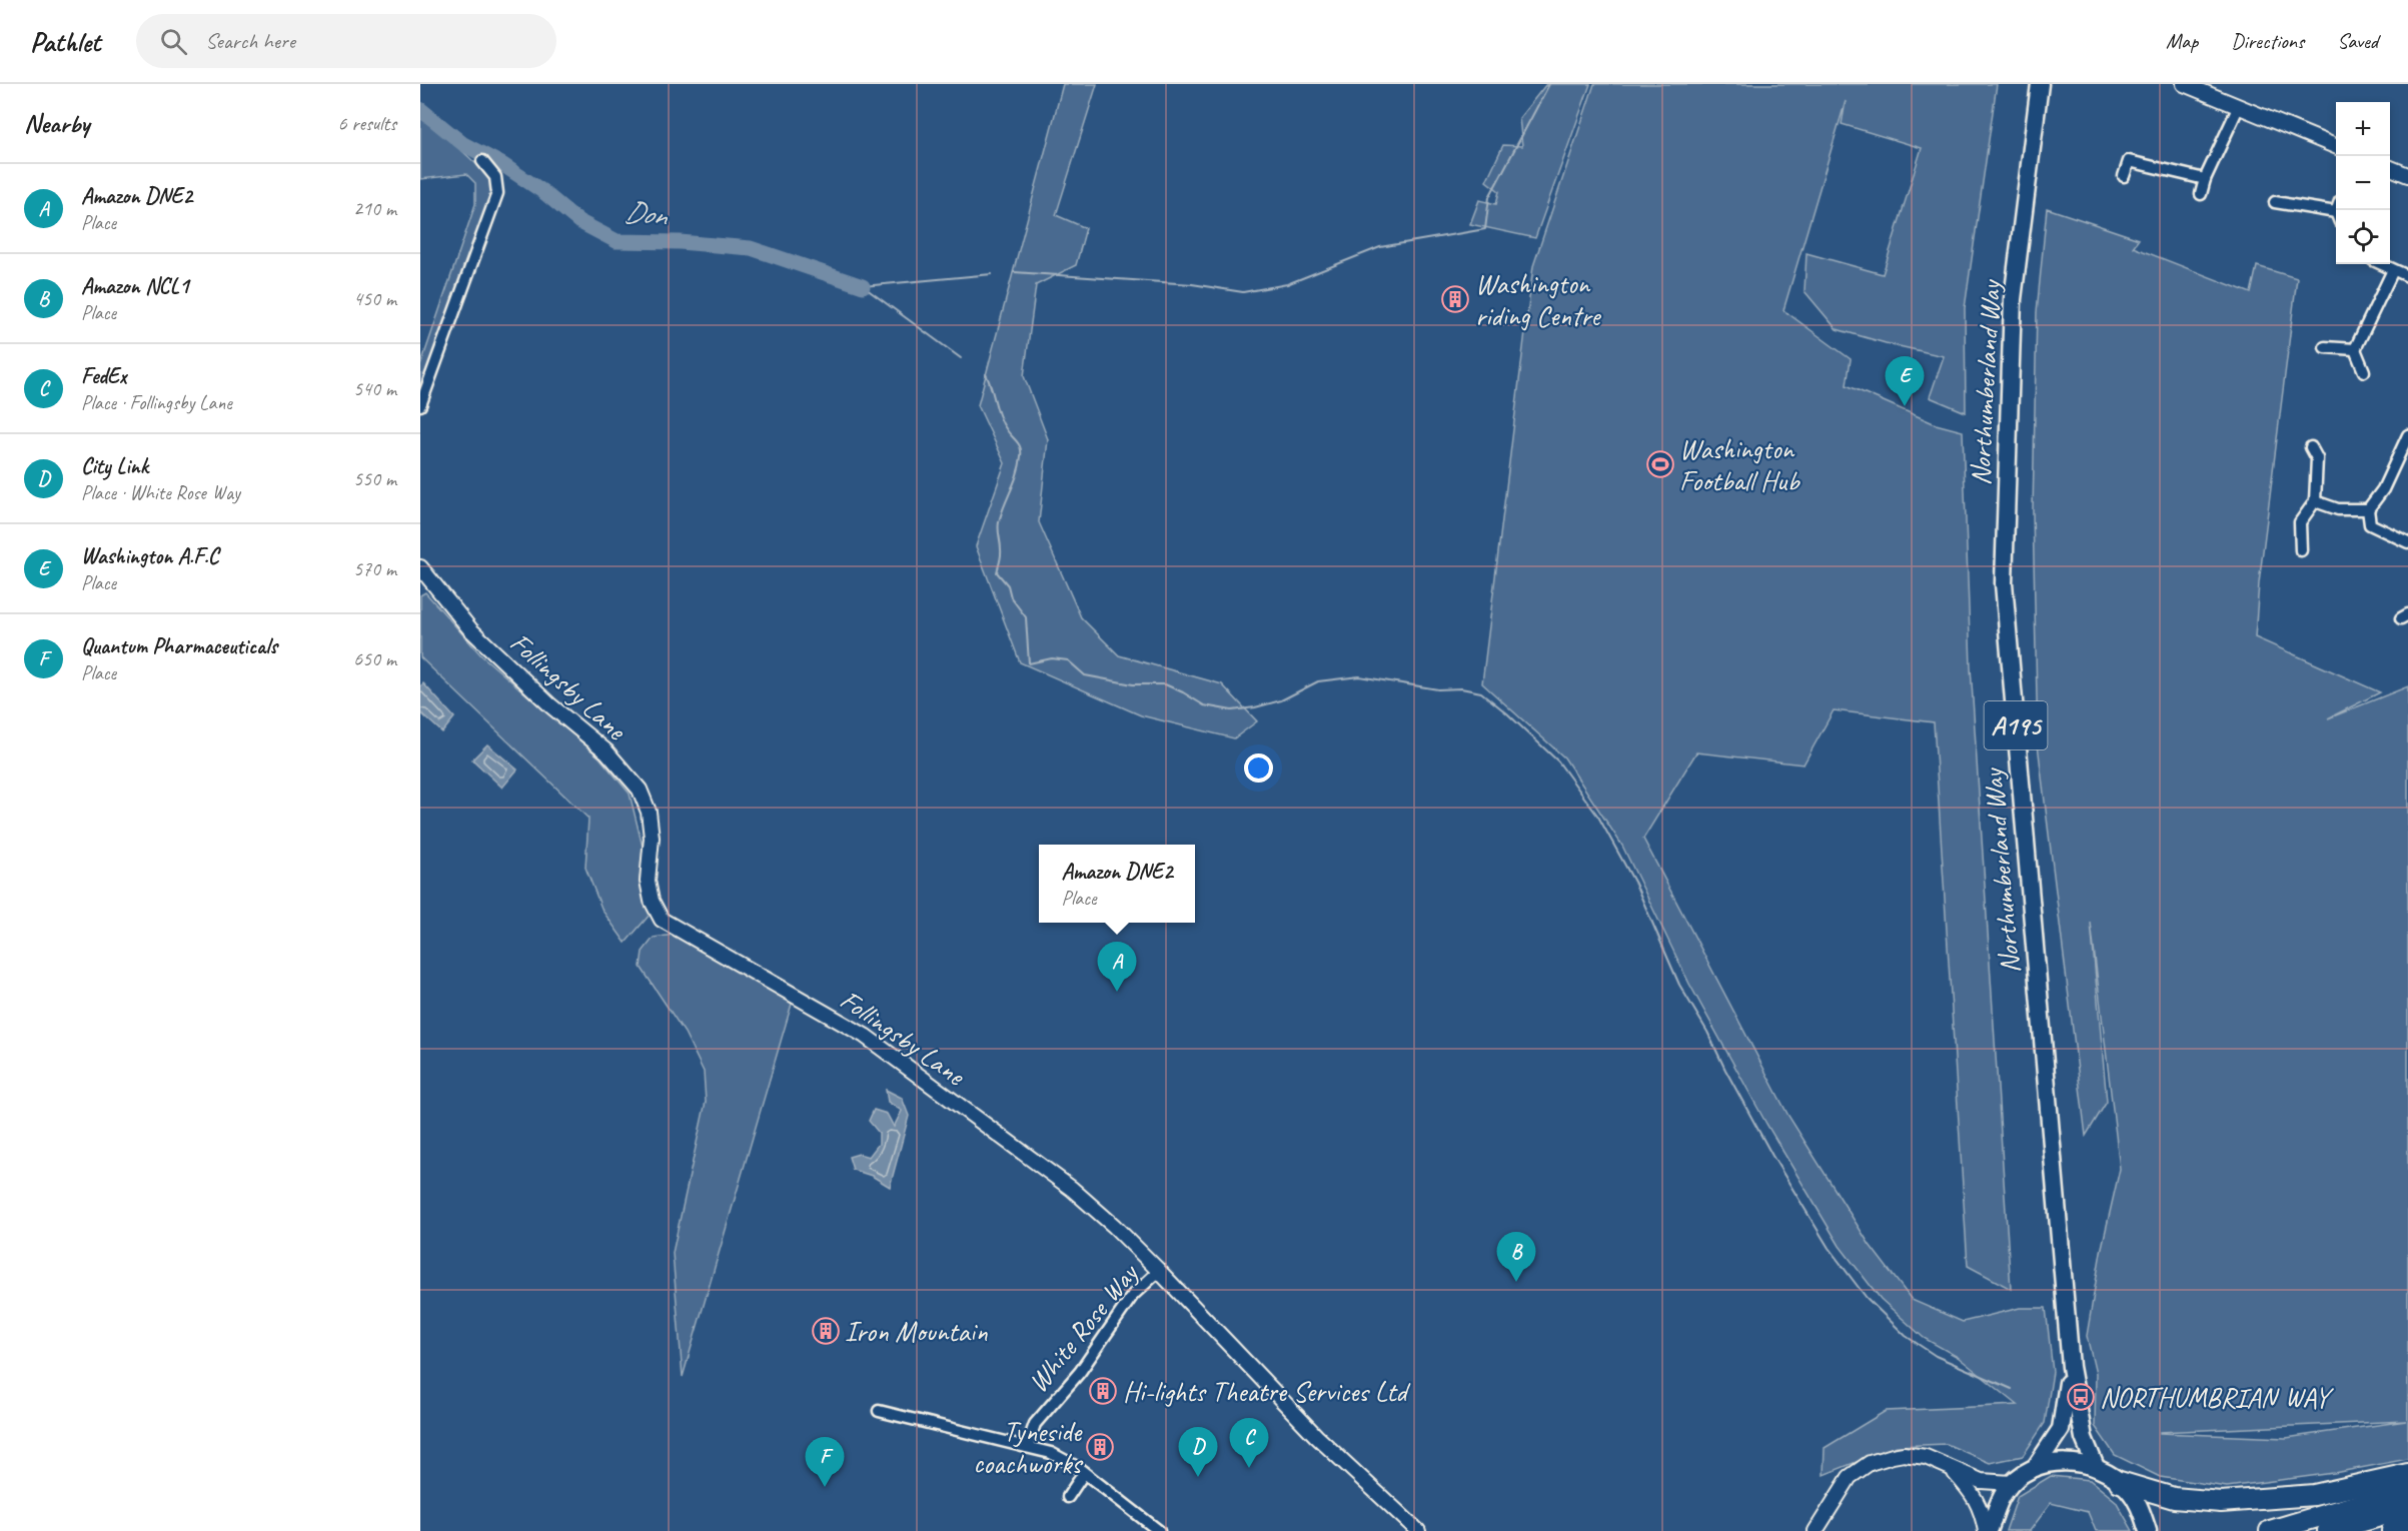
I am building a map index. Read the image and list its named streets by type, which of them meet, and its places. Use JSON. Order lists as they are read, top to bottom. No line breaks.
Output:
{"streets":{"main road":["Northumberland Way","A195"],"street":["Follingsby Lane","White Rose Way"]},"crossings":[["Follingsby Lane","White Rose Way"]],"water":["Don"],"places":{"building":["Washington riding Centre","Iron Mountain","Hi-lights Theatre Services Ltd","Tyneside coachworks"],"sports":["Washington Football Hub"],"bus stop":["NORTHUMBRIAN WAY"]},"page":{"header":"Pathlet","search":"Search here","nav":["Map","Directions","Saved"],"heading":["Nearby","6 results"],"map_buttons":["+","−"],"list":[{"mark":"A","name":"Amazon DNE2","note":"Place","value":"210 m"},{"mark":"B","name":"Amazon NCL1","note":"Place","value":"450 m"},{"mark":"C","name":"FedEx","note":"Place · Follingsby Lane","value":"540 m"},{"mark":"D","name":"City Link","note":"Place · White Rose Way","value":"550 m"},{"mark":"E","name":"Washington A.F.C","note":"Place","value":"570 m"},{"mark":"F","name":"Quantum Pharmaceuticals","note":"Place","value":"650 m"}],"pins":["E","A","B","C","D","F"],"popup":["Amazon DNE2","Place"]}}
